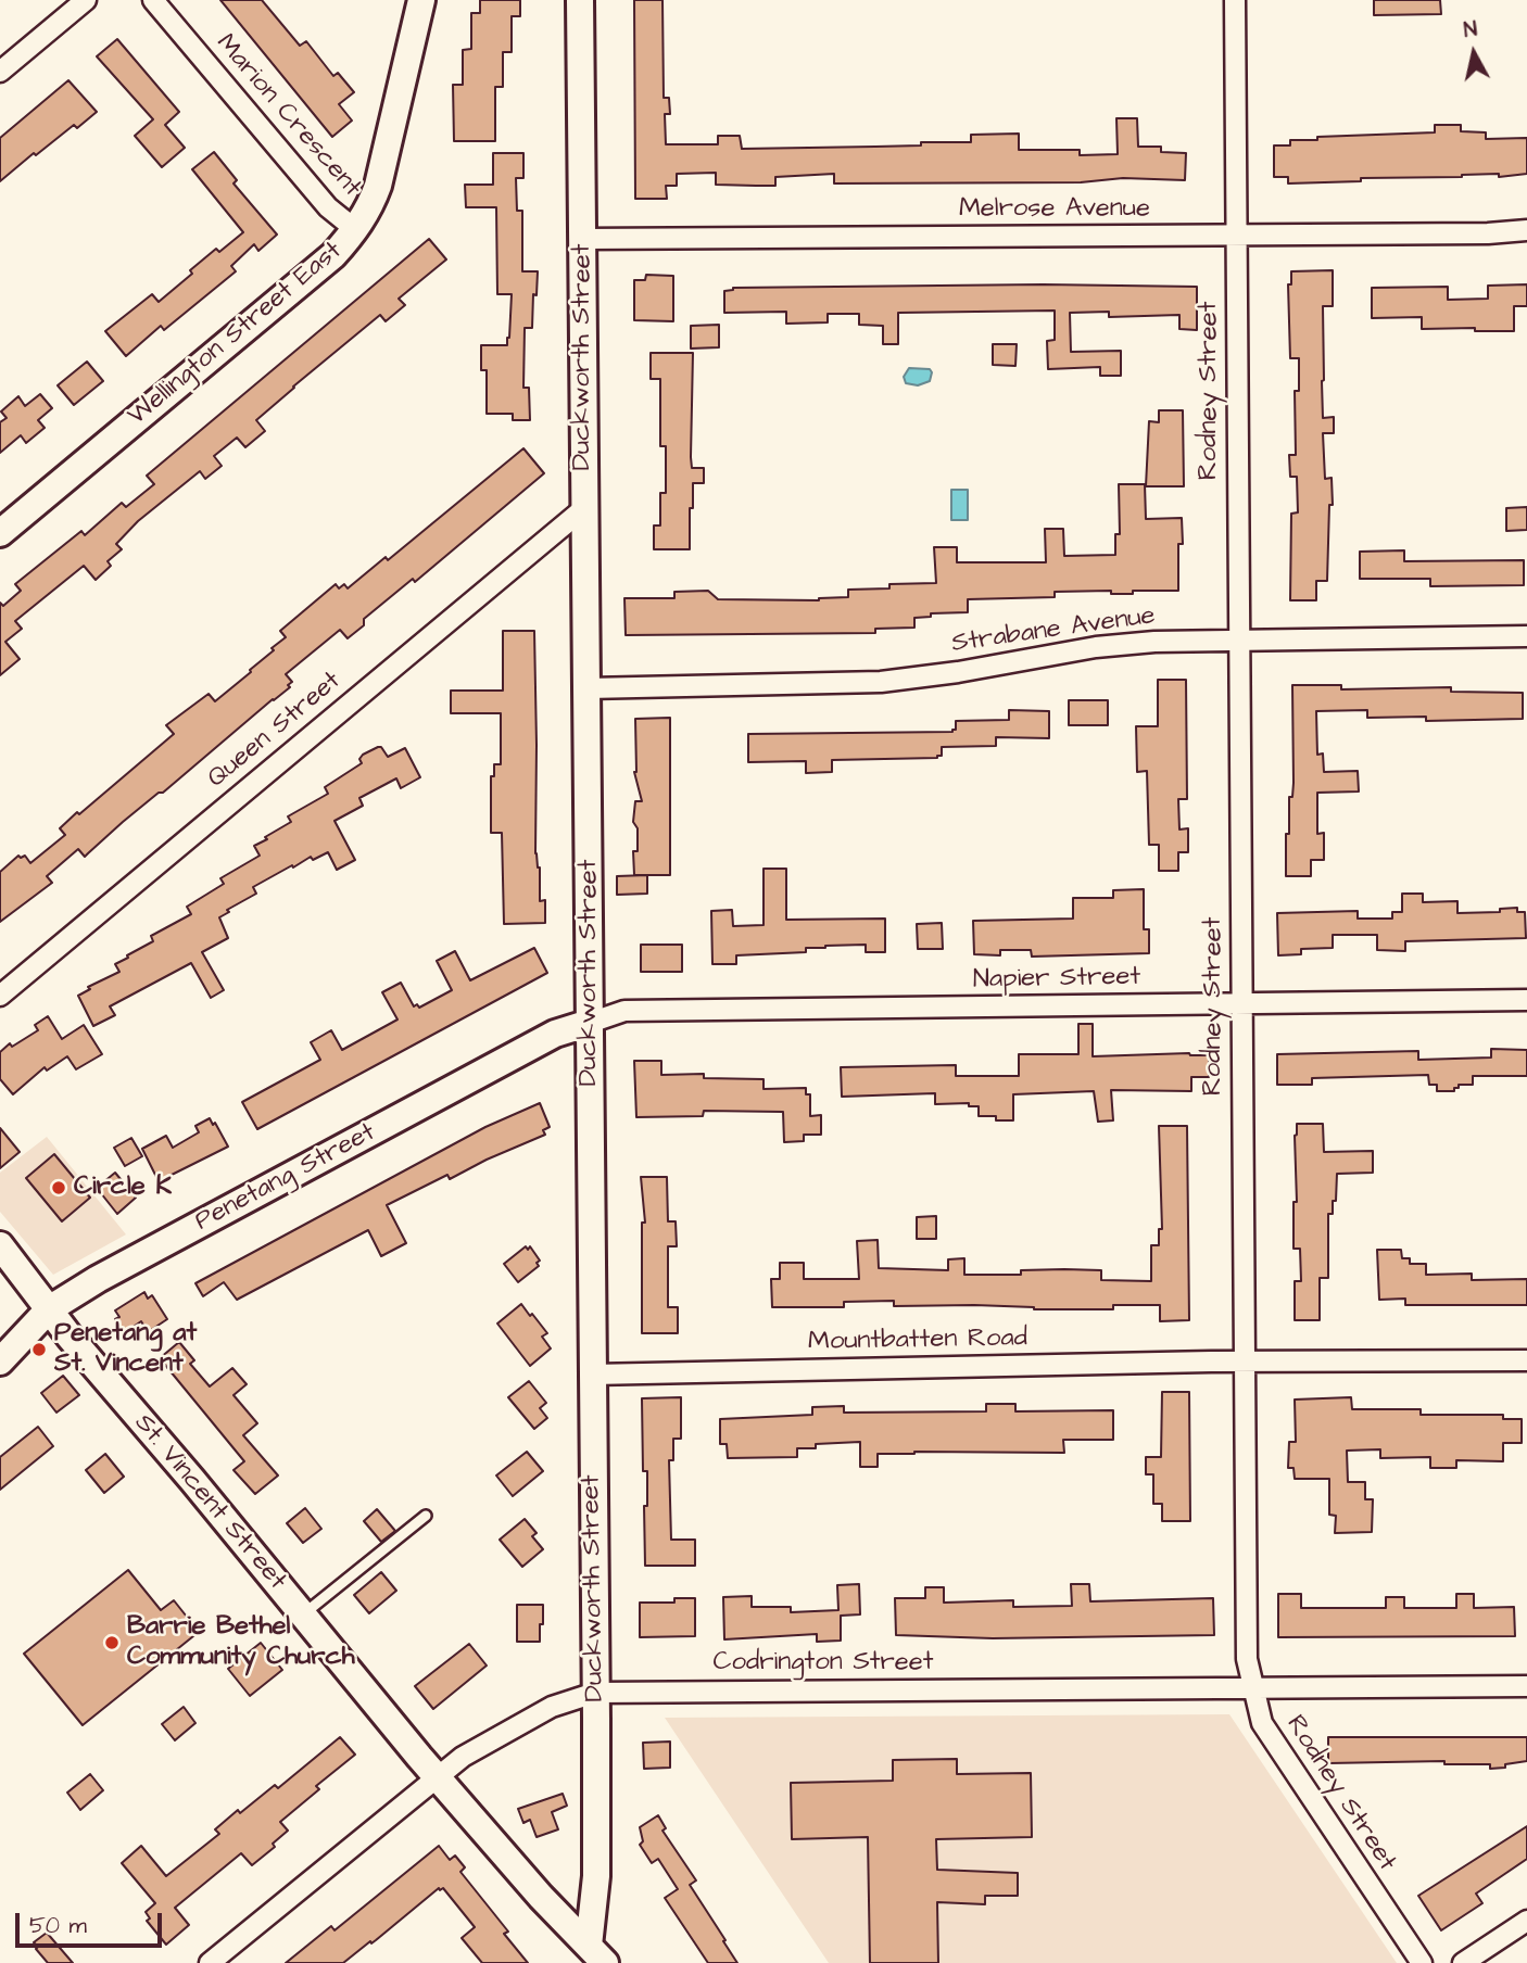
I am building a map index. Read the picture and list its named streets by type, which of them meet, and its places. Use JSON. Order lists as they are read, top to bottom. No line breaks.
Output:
{"streets":{"main road":["Wellington Street East","Duckworth Street","Penetang Street","St. Vincent Street"],"street":["Marion Crescent","Melrose Avenue","Rodney Street","Strabane Avenue","Queen Street","Napier Street","Mountbatten Road","Codrington Street"]},"crossings":[["Marion Crescent","Wellington Street East"],["Melrose Avenue","Duckworth Street"],["Melrose Avenue","Rodney Street"],["Duckworth Street","Strabane Avenue"],["Duckworth Street","Queen Street"],["Duckworth Street","Napier Street"],["Duckworth Street","Penetang Street"],["Duckworth Street","Mountbatten Road"],["Duckworth Street","St. Vincent Street"],["Duckworth Street","Codrington Street"],["Rodney Street","Strabane Avenue"],["Rodney Street","Napier Street"],["Rodney Street","Mountbatten Road"],["Rodney Street","Codrington Street"],["Napier Street","Penetang Street"],["Penetang Street","St. Vincent Street"],["St. Vincent Street","Codrington Street"]],"places":["Circle K","Penetang at St. Vincent","Barrie Bethel Community Church"],"scale_bar":"50 m","north":"top"}
